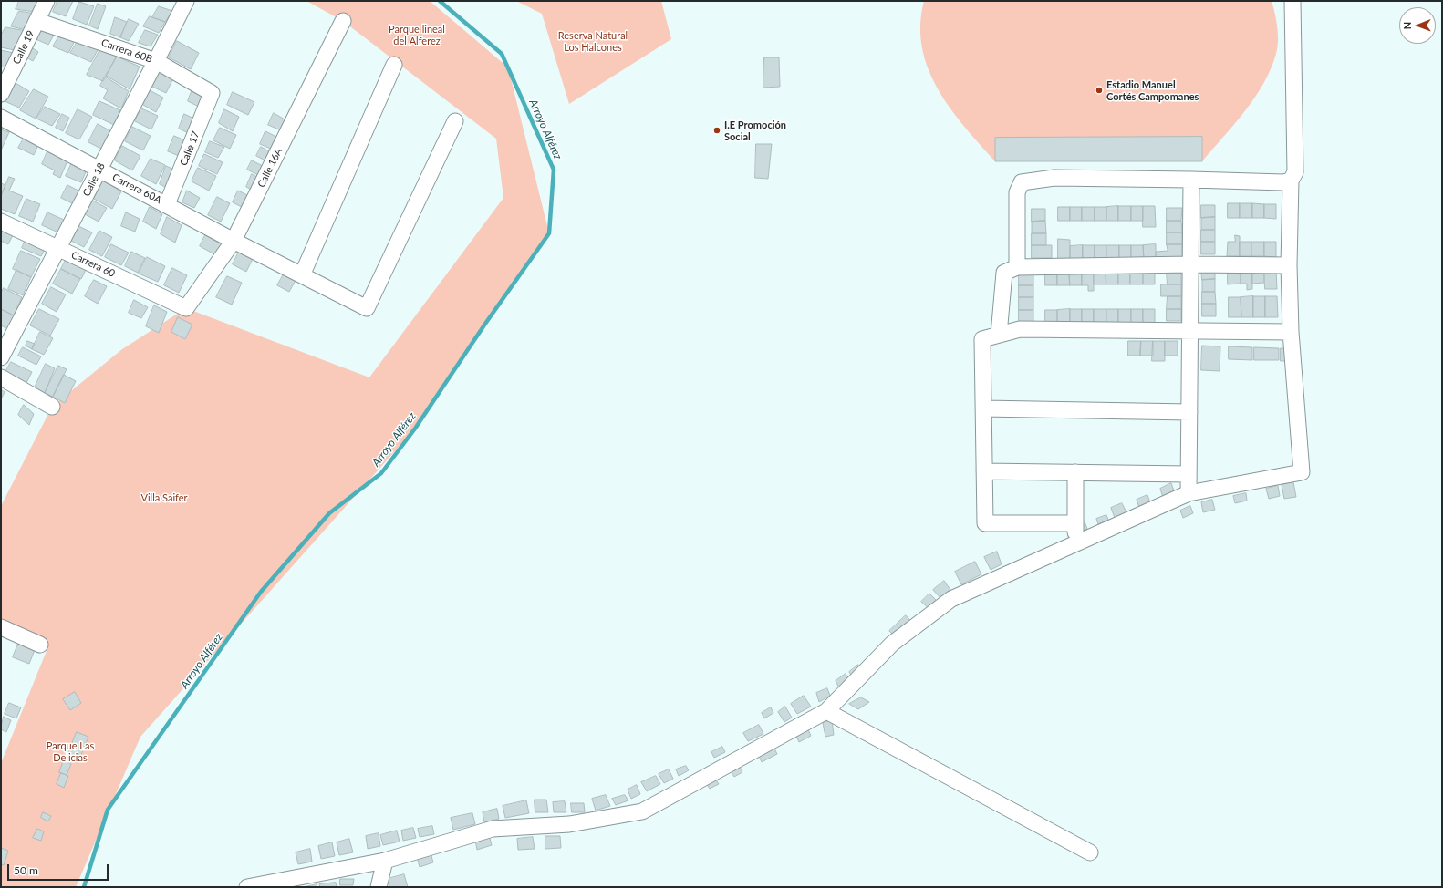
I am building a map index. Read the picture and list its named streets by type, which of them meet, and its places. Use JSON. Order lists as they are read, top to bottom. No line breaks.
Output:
{"streets":{"street":["Calle 19","Carrera 60B","Calle 17","Calle 16A","Calle 18","Carrera 60A","Carrera 60"]},"crossings":[["Calle 19","Carrera 60B"],["Carrera 60B","Calle 17"],["Carrera 60B","Calle 18"],["Calle 17","Carrera 60A"],["Calle 16A","Carrera 60A"],["Calle 16A","Carrera 60"],["Calle 18","Carrera 60A"],["Calle 18","Carrera 60"]],"water":["Arroyo Alférez"],"parks":["Parque lineal del Alferez","Reserva Natural Los Halcones","Villa Saifer","Parque Las Delicias"],"places":["Estadio Manuel Cortés Campomanes","I.E Promoción Social"],"scale_bar":"50 m","north":"left"}
